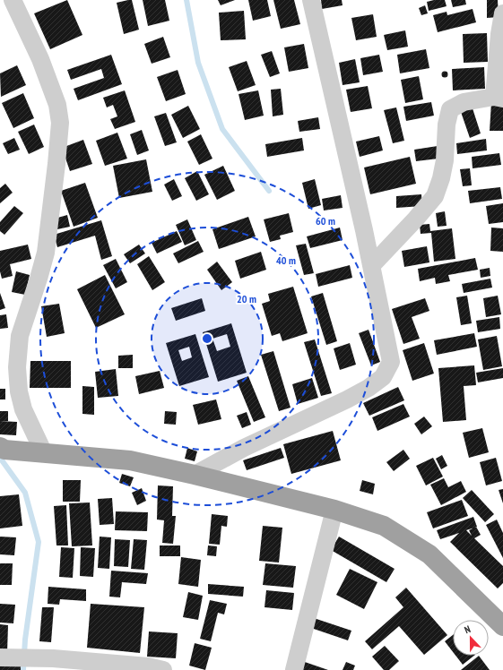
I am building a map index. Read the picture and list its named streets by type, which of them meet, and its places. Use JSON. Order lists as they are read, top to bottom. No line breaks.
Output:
{"north":"top","rings":["60 m","40 m","20 m"]}
